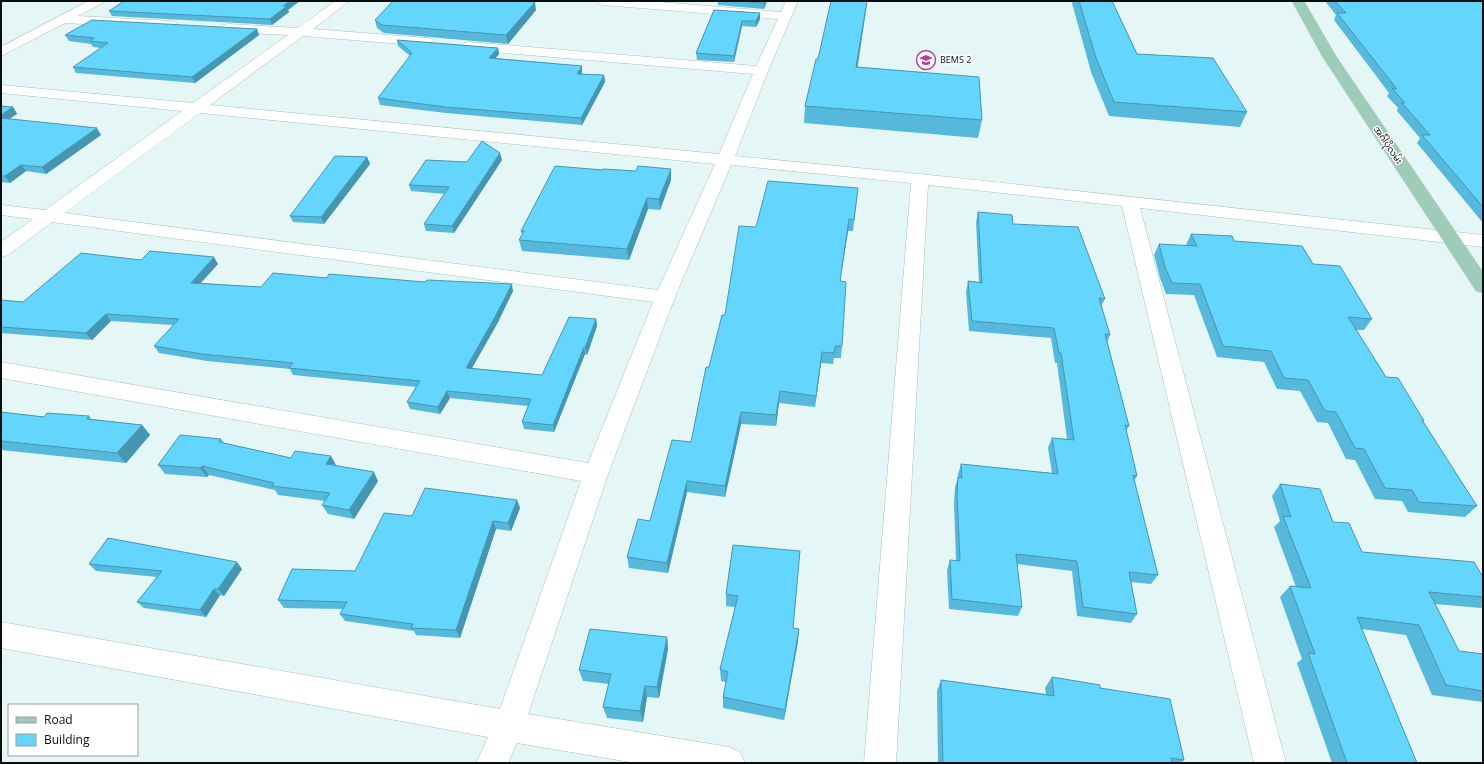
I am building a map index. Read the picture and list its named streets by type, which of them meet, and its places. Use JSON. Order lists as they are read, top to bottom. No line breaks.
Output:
{"streets":{"main road":["အင်္ဂါပိုလမ်း"]},"places":{"school or university":["BEMS 2"]},"legend":["Road","Building"]}
